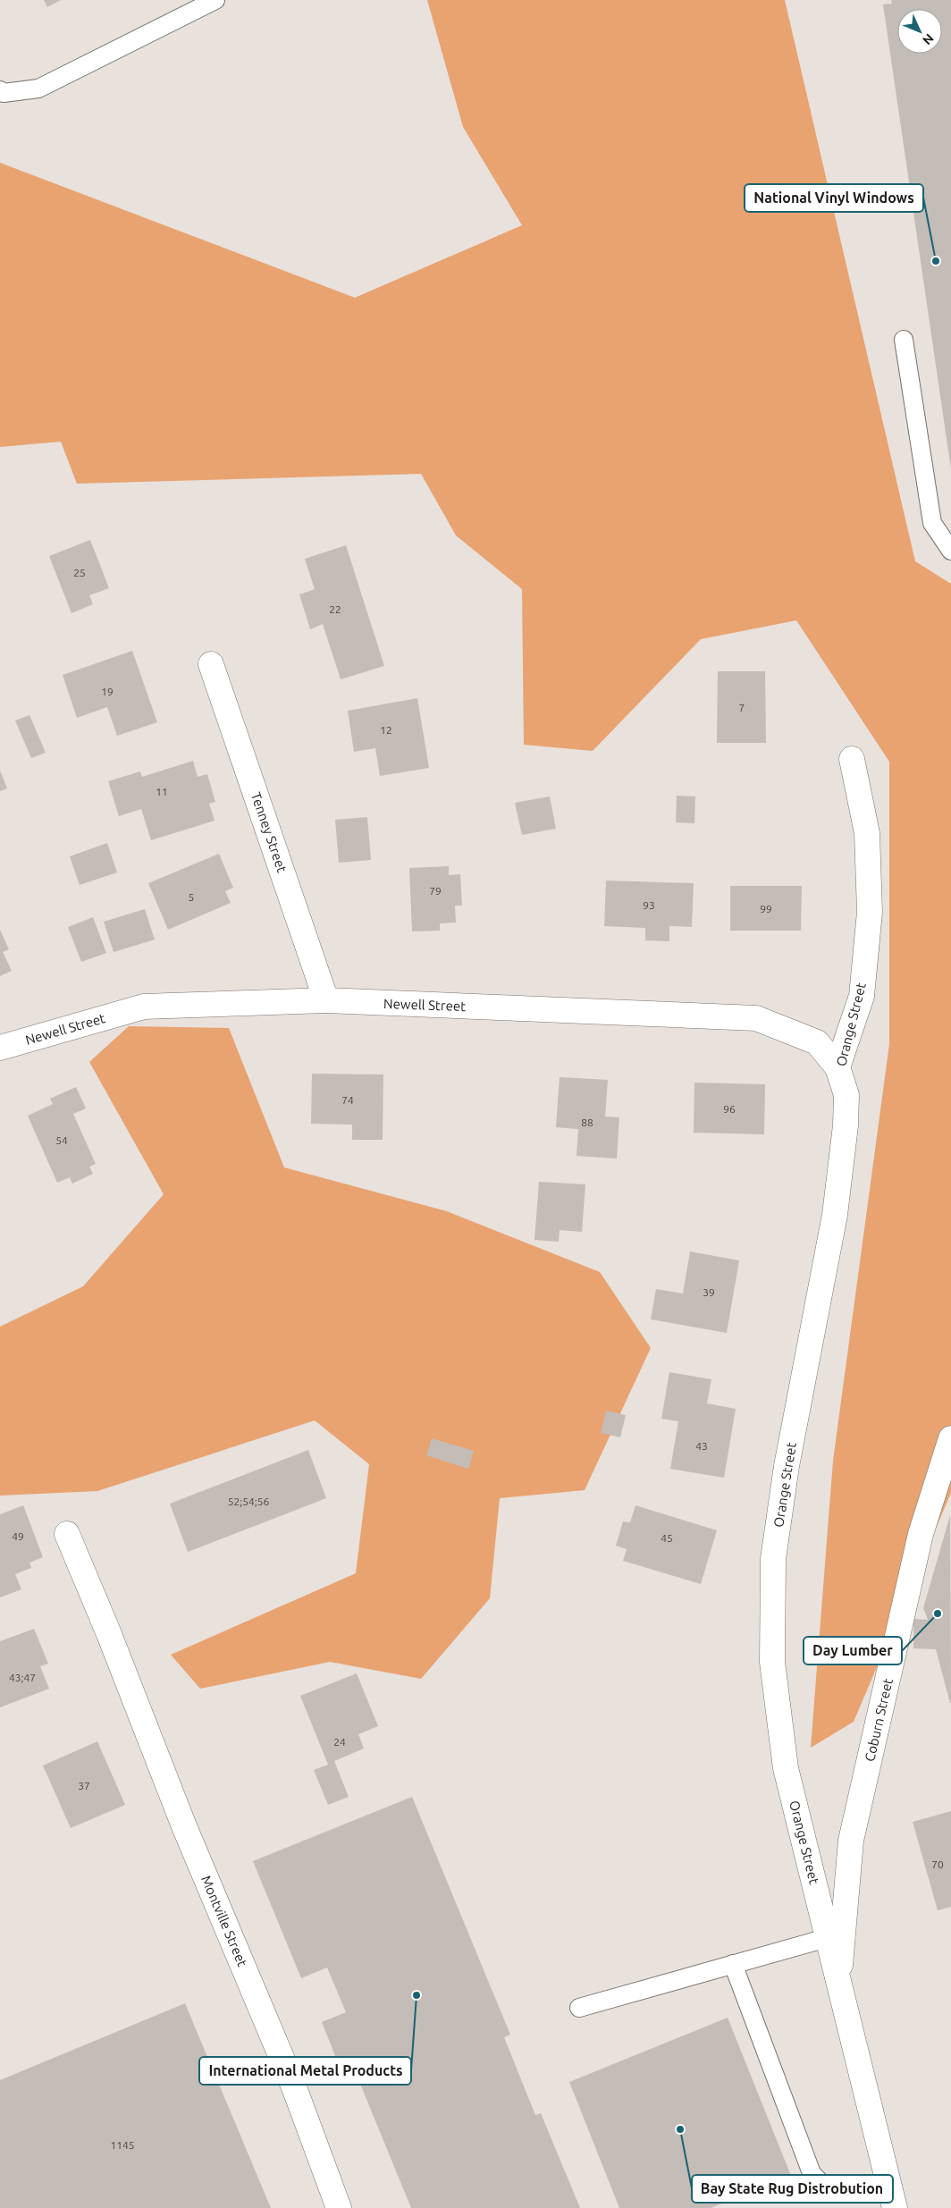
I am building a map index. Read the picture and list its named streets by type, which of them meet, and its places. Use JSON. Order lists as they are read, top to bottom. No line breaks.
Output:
{"streets":{"street":["Tenney Street","Newell Street","Orange Street","Coburn Street","Montville Street"]},"crossings":[["Tenney Street","Newell Street"],["Newell Street","Orange Street"],["Orange Street","Coburn Street"]],"places":["National Vinyl Windows","Day Lumber","International Metal Products","Bay State Rug Distrobution"],"house_numbers":["25","22","19","7","12","11","79","5","93","99","74","96","88","54","39","43","52;54;56","49","45","43;47","24","37","70","1145"],"north":"bottom right"}
